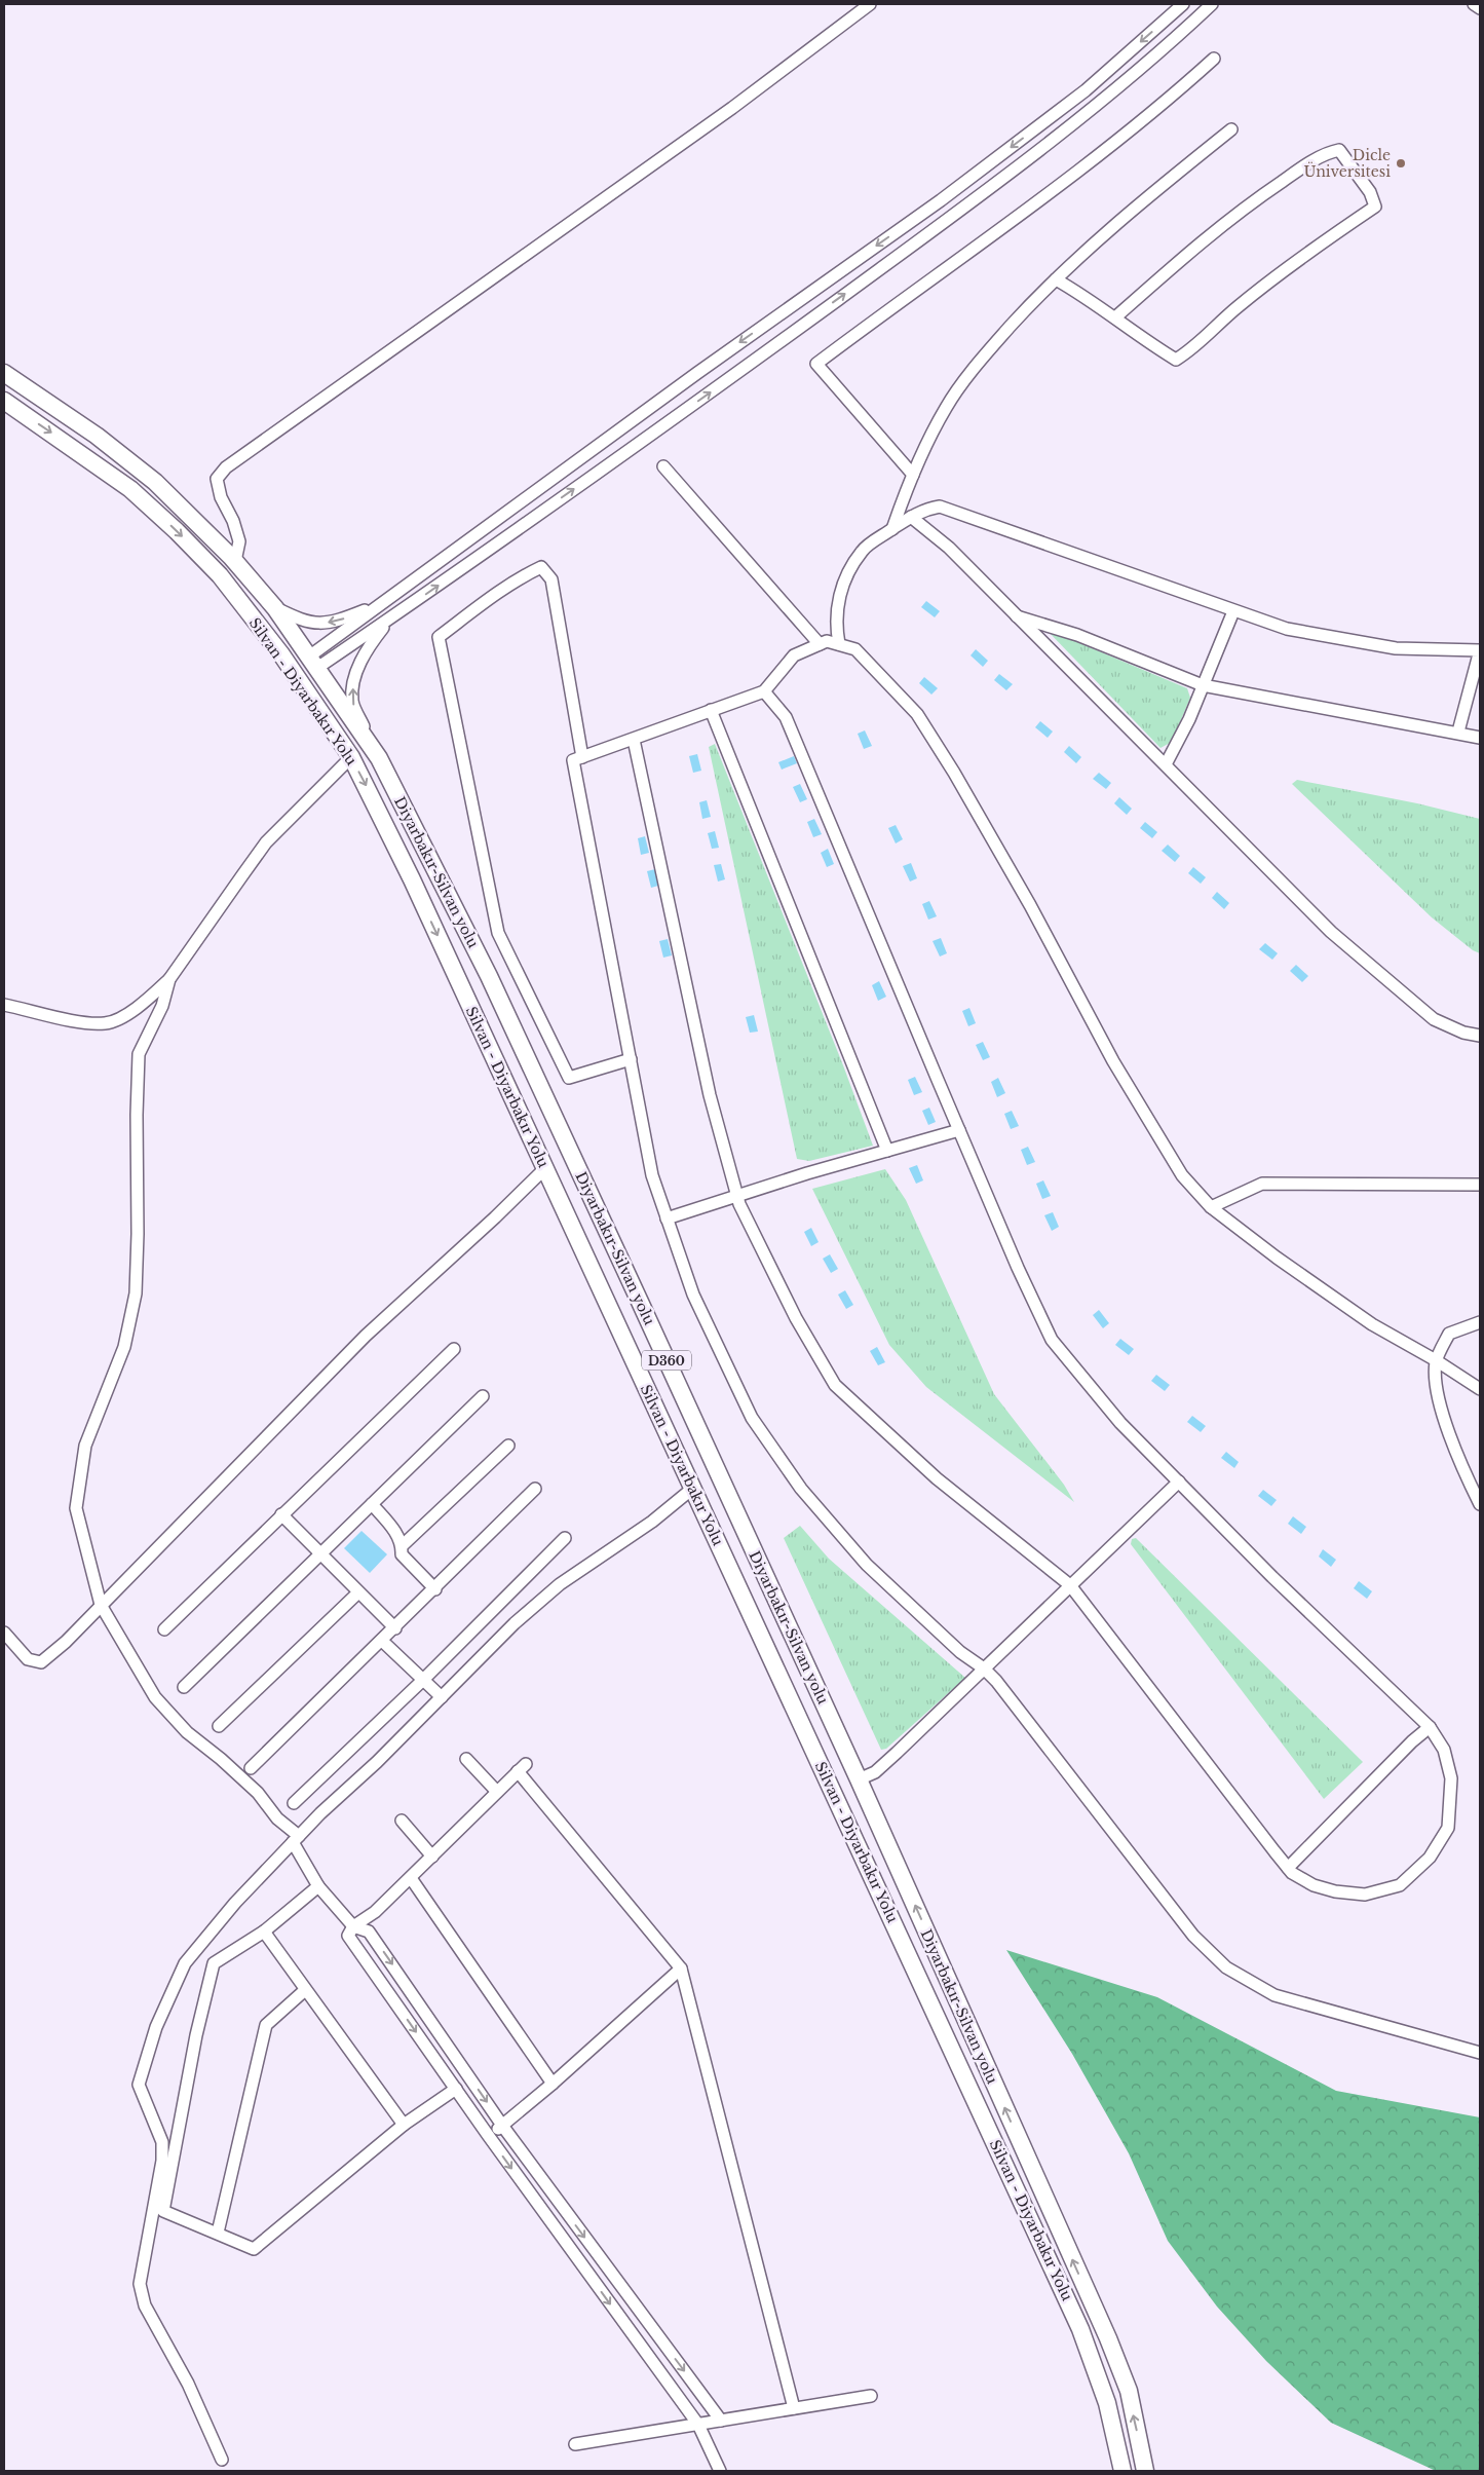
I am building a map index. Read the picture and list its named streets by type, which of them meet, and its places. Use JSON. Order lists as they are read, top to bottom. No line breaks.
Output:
{"streets":{"highway":["Silvan - Diyarbakır Yolu","Diyarbakır-Silvan yolu","D360"]},"one_way":["Silvan - Diyarbakır Yolu"],"places":["Dicle Üniversitesi"]}
